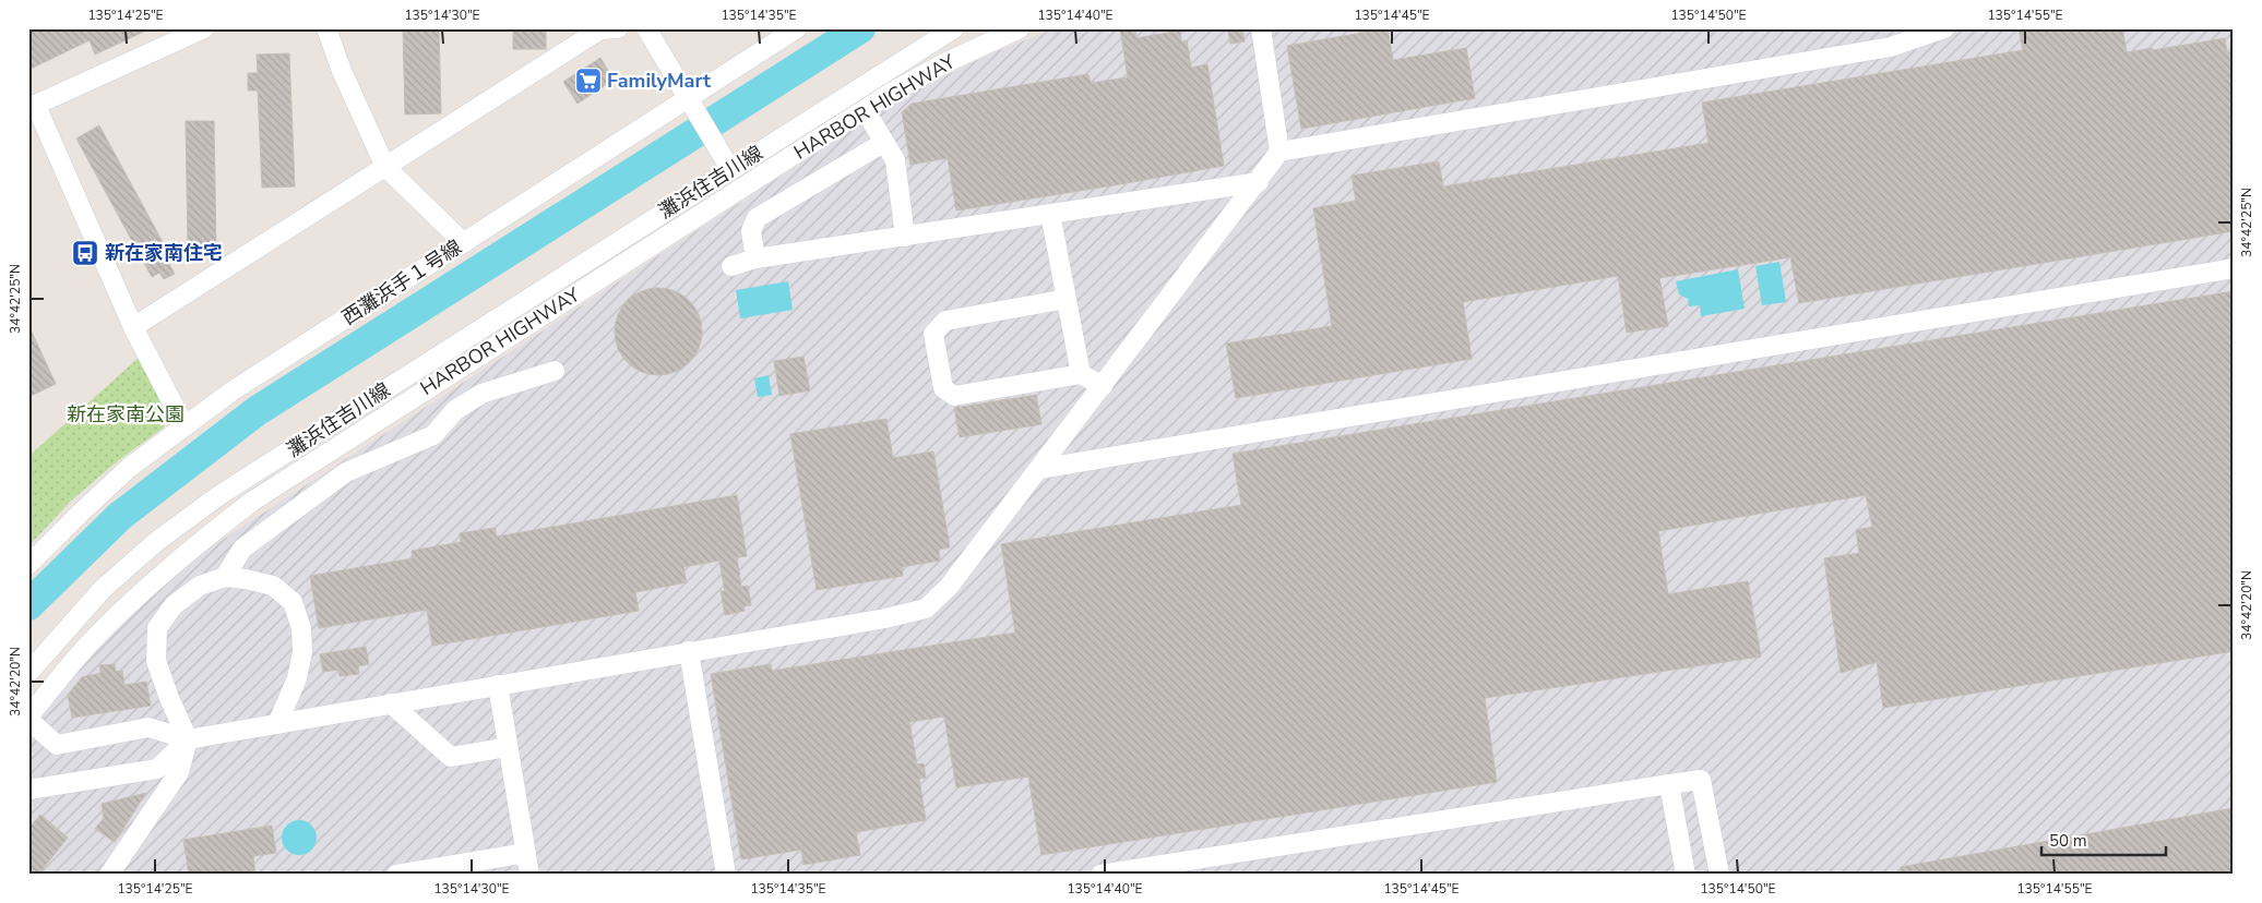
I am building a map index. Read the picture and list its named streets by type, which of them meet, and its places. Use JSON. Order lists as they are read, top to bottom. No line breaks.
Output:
{"streets":{"street":["HARBOR HIGHWAY","灘浜住吉川線","西灘浜手１号線"]},"parks":["新在家南公園"],"places":{"supermarket":["FamilyMart"],"bus stop":["新在家南住宅"]},"scale_bar":"50 m","coordinates":["135°14'25\"E","135°14'30\"E","135°14'35\"E","135°14'40\"E","135°14'45\"E","135°14'50\"E","135°14'55\"E","34°42'25\"N","34°42'20\"N"]}
